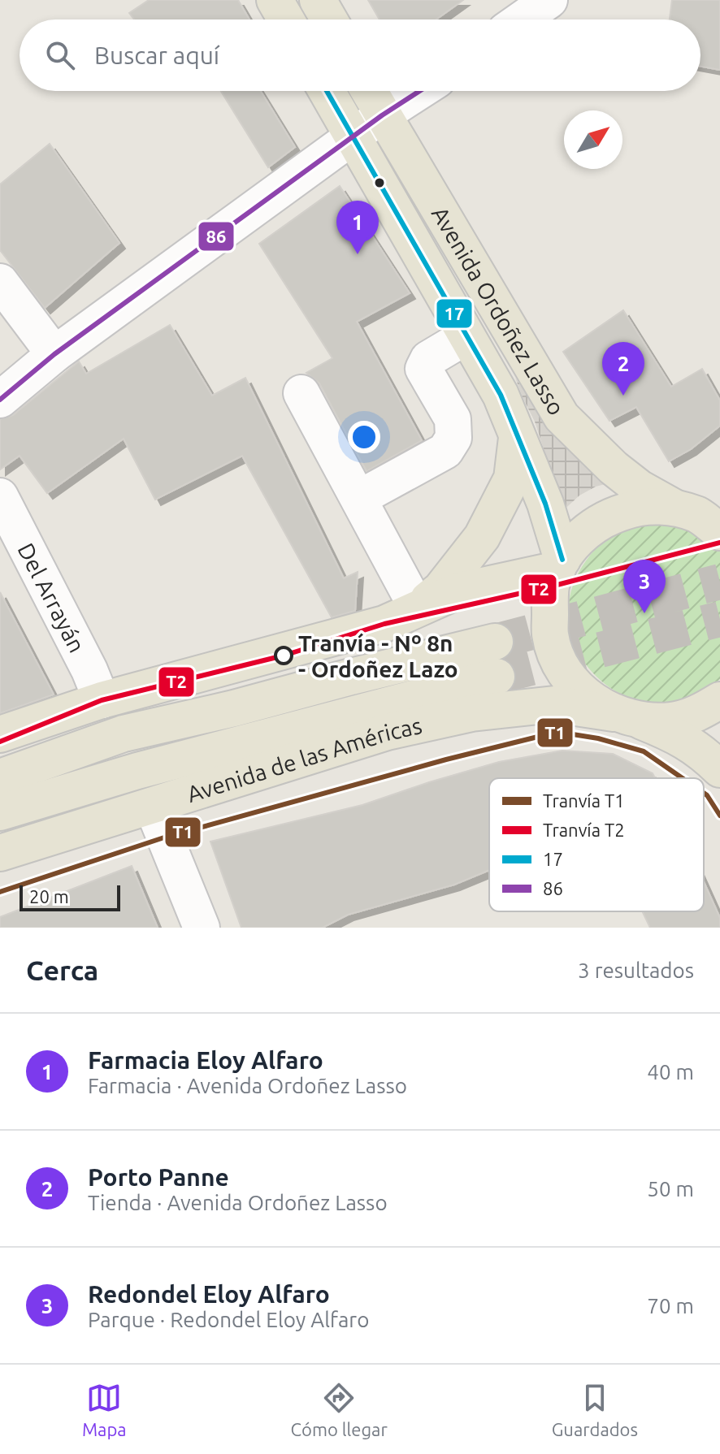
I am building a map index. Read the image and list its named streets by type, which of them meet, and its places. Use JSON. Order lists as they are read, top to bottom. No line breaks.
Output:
{"streets":{"main road":["Avenida Ordoñez Lasso","Avenida de las Américas"],"street":["Del Arrayán"]},"places":["Tranvía - Nº 8n - Ordoñez Lazo"],"lines":["transit line 17","transit line 86","tram line T2","tram line T1"],"legend":["Tranvía T1","Tranvía T2","17","86"],"scale_bar":"20 m","north":"top right","page":{"search":"Buscar aquí","pins":["1","2","3"],"scale":"20 m","heading":["Cerca","3 resultados"],"list":[{"mark":"1","name":"Farmacia Eloy Alfaro","note":"Farmacia · Avenida Ordoñez Lasso","value":"40 m"},{"mark":"2","name":"Porto Panne","note":"Tienda · Avenida Ordoñez Lasso","value":"50 m"},{"mark":"3","name":"Redondel Eloy Alfaro","note":"Parque · Redondel Eloy Alfaro","value":"70 m"}],"nav":["Mapa","Cómo llegar","Guardados"]}}
